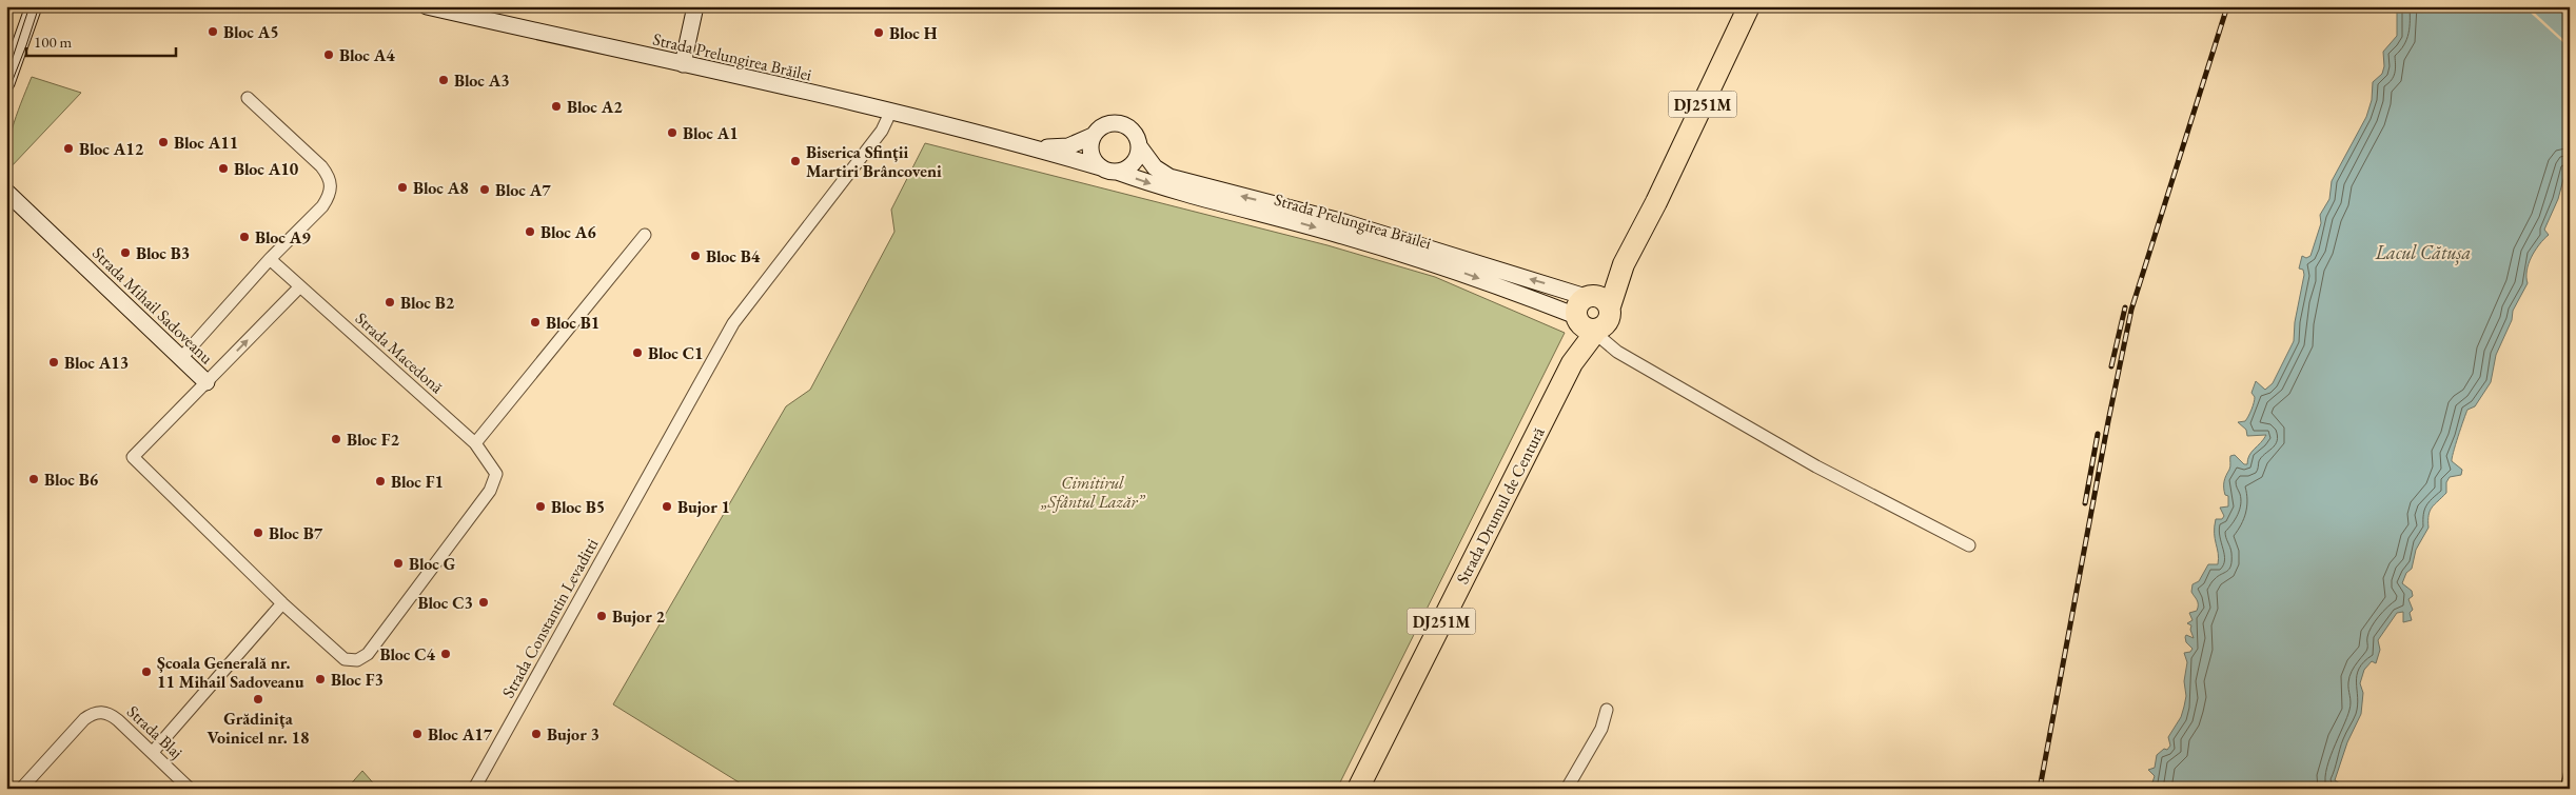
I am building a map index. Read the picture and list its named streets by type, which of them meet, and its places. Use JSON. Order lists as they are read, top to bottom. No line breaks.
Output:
{"streets":{"highway":["DJ251M","Strada Drumul de Centură"],"main road":["Strada Prelungirea Brăilei","Strada Mihail Sadoveanu"],"street":["Strada Macedonă","Strada Constantin Levaditti","Strada Blaj"]},"crossings":[["Strada Prelungirea Brăilei","Strada Drumul de Centură"],["Strada Prelungirea Brăilei","Strada Constantin Levaditti"],["Strada Mihail Sadoveanu","Strada Macedonă"]],"water":["Lacul Cătușa"],"parks":["Cimitirul „Sfântul Lazăr”"],"places":["Bloc A5","Bloc H","Bloc A4","Bloc A3","Bloc A2","Bloc A1","Bloc A11","Bloc A12","Biserica Sfinții Martiri Brâncoveni","Bloc A10","Bloc A8","Bloc A7","Bloc A6","Bloc A9","Bloc B3","Bloc B4","Bloc B2","Bloc B1","Bloc C1","Bloc A13","Bloc F2","Bloc B6","Bloc F1","Bloc B5","Bujor 1","Bloc B7","Bloc G","Bloc C3","Bujor 2","Bloc C4","Școala Generală nr. 11 Mihail Sadoveanu","Bloc F3","Grădinița Voinicel nr. 18","Bloc A17","Bujor 3"],"scale_bar":"100 m"}
